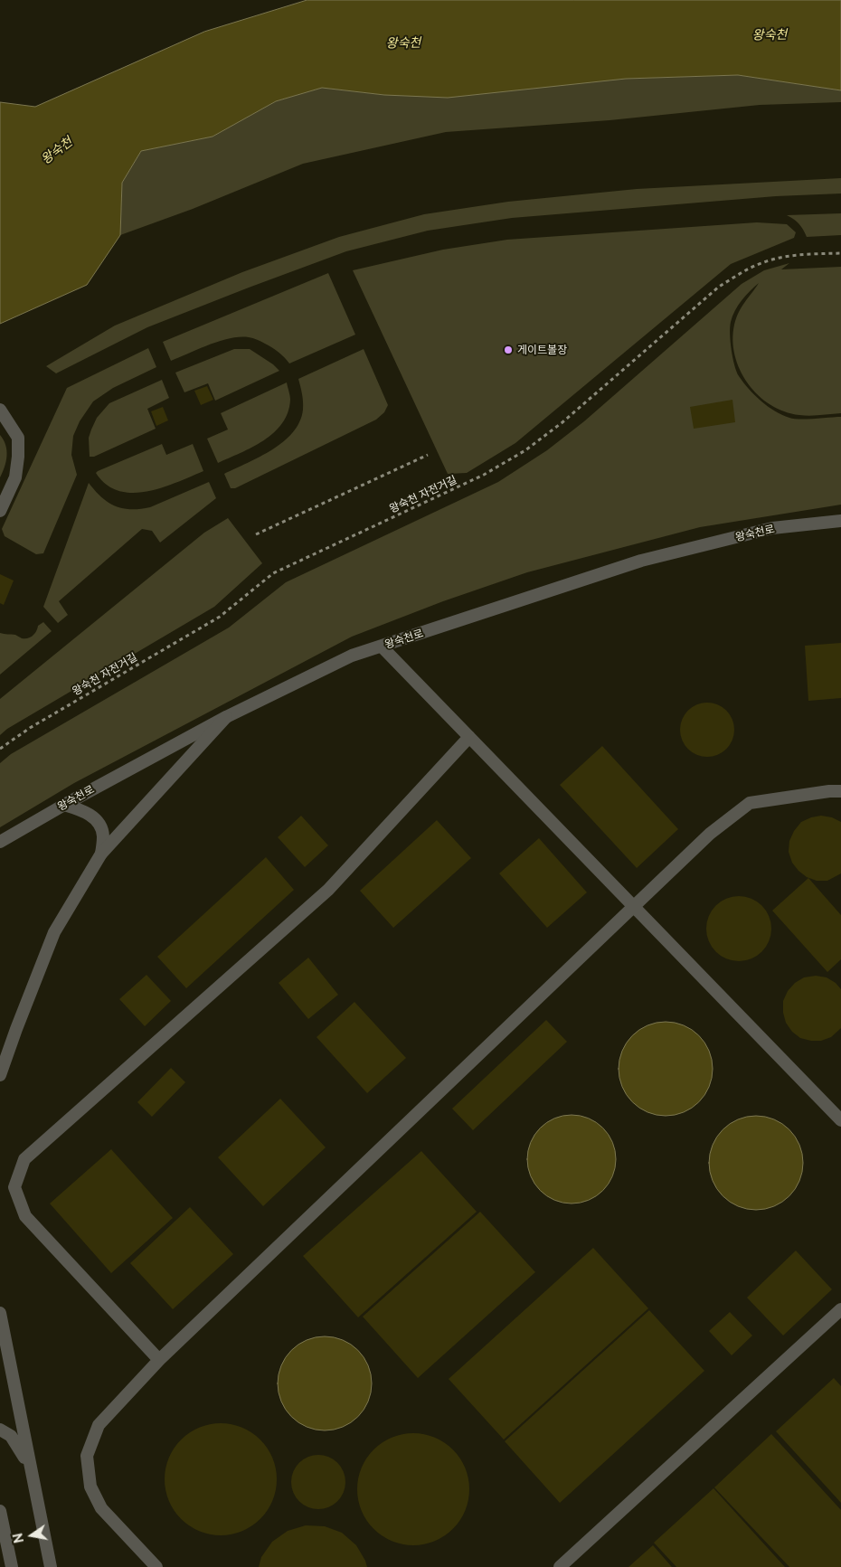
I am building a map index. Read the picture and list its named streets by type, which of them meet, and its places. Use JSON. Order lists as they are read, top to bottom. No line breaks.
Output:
{"streets":{"street":["왕숙천로"],"path":["왕숙천 자전거길"]},"water":["왕숙천"],"places":["게이트볼장"],"north":"left"}
